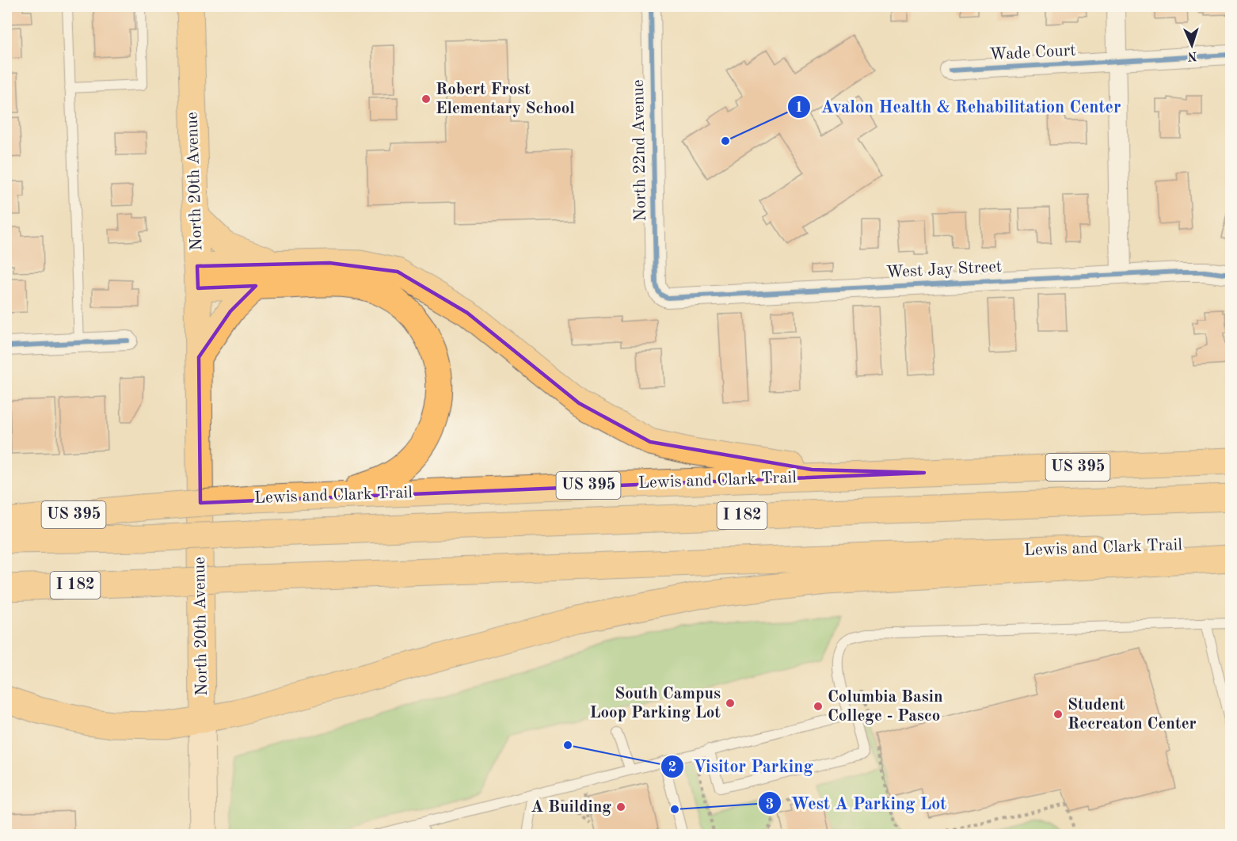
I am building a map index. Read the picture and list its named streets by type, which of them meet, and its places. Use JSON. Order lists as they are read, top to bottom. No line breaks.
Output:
{"streets":{"main road":["North 20th Avenue","US 395","Lewis and Clark Trail","I 182"],"street":["Wade Court","North 22nd Avenue","West Jay Street"]},"crossings":[["North 22nd Avenue","West Jay Street"]],"places":["Robert Frost Elementary School","Avalon Health & Rehabilitation Center","South Campus Loop Parking Lot","Columbia Basin College - Pasco","Student Recreaton Center","Visitor Parking","A Building","West A Parking Lot"],"north":"bottom"}
